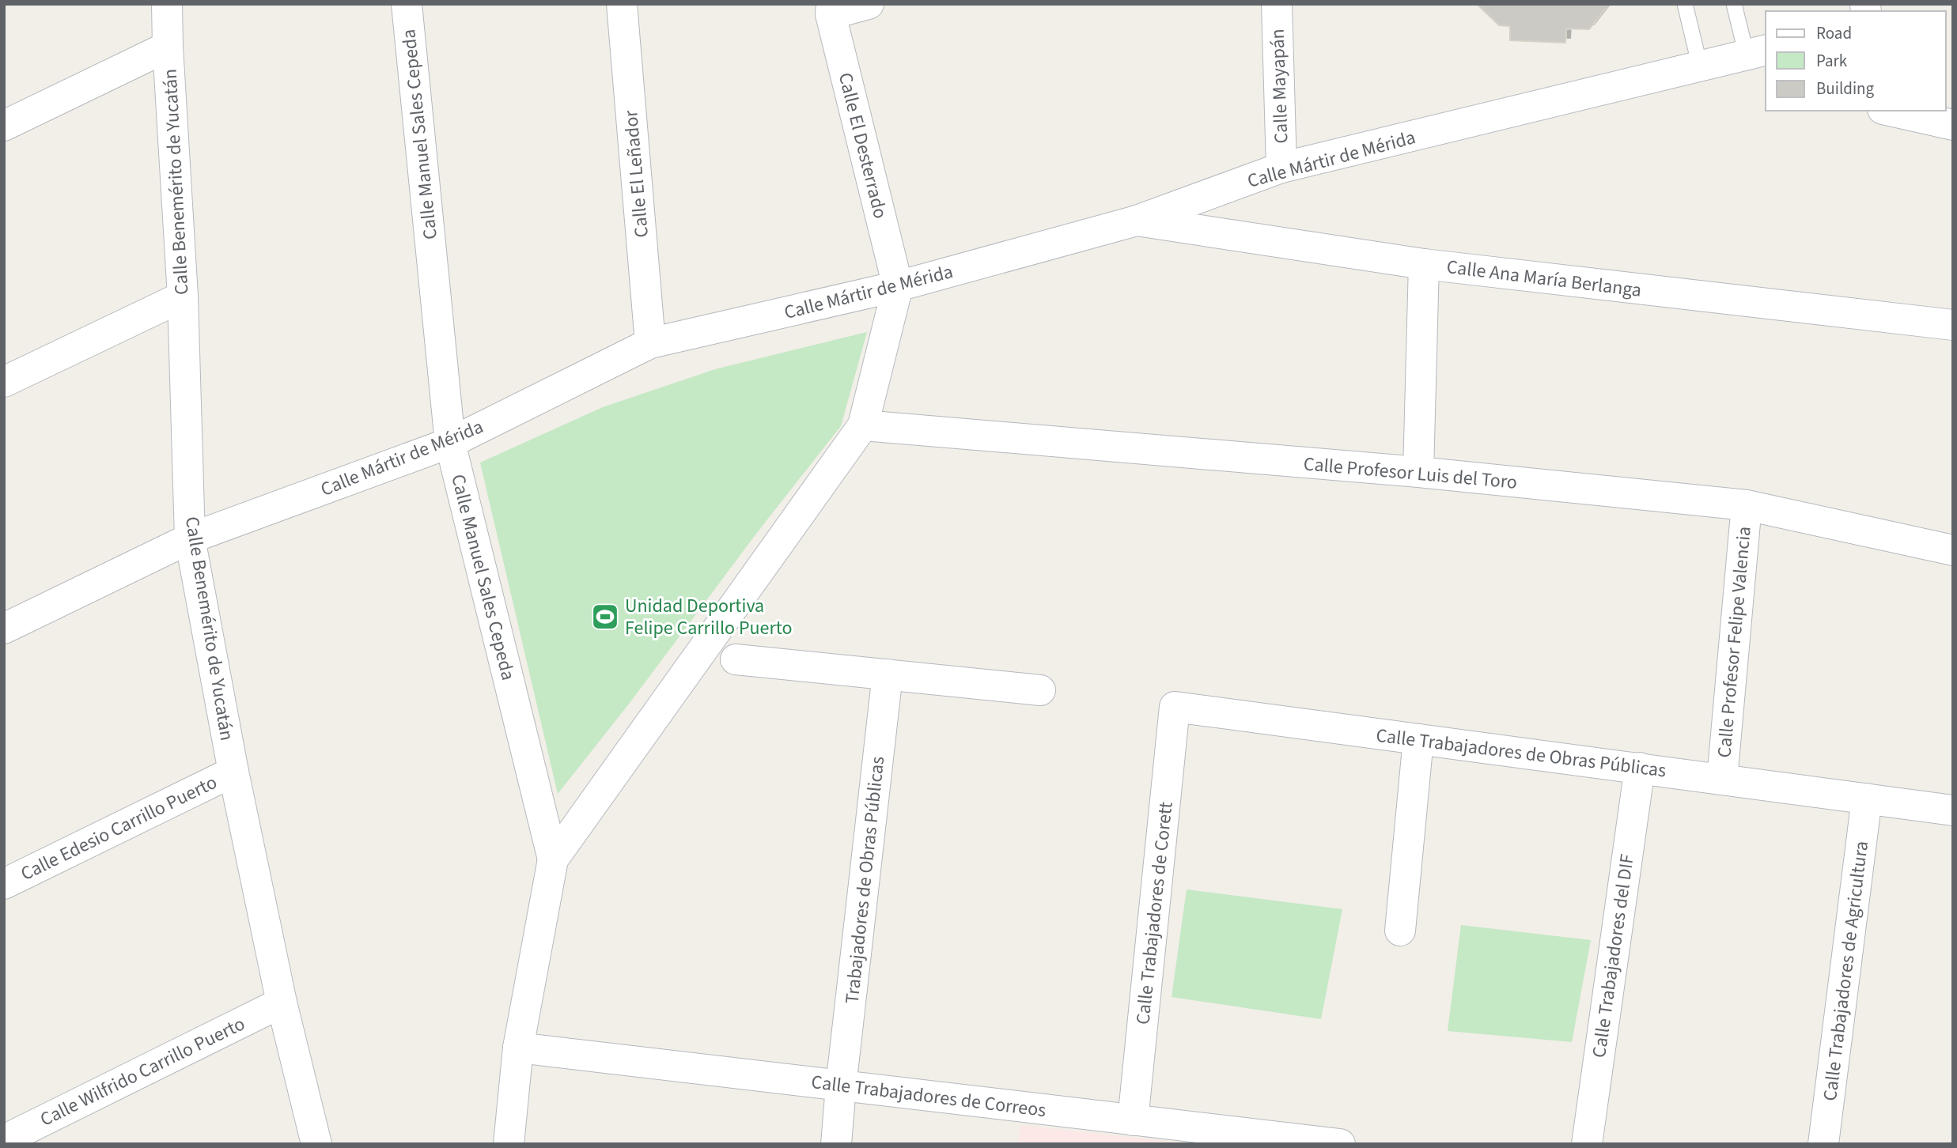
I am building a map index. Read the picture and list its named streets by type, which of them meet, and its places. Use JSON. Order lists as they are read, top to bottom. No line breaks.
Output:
{"streets":{"street":["Calle Mayapán","Calle Manuel Sales Cepeda","Calle El Desterrado","Calle Mártir de Mérida","Calle El Leñador","Calle Benemérito de Yucatán","Calle Ana María Berlanga","Calle Profesor Luis del Toro","Calle Profesor Felipe Valencia","Calle Trabajadores de Obras Públicas","Calle Edesio Carrillo Puerto","Trabajadores de Obras Públicas","Calle Trabajadores de Corett","Calle Trabajadores del DIF","Calle Trabajadores de Agricultura","Calle Wilfrido Carrillo Puerto","Calle Trabajadores de Correos"]},"crossings":[["Calle Mayapán","Calle Mártir de Mérida"],["Calle Manuel Sales Cepeda","Calle Mártir de Mérida"],["Calle Manuel Sales Cepeda","Calle Trabajadores de Correos"],["Calle El Desterrado","Calle Mártir de Mérida"],["Calle Mártir de Mérida","Calle El Leñador"],["Calle Mártir de Mérida","Calle Benemérito de Yucatán"],["Calle Mártir de Mérida","Calle Ana María Berlanga"],["Calle Benemérito de Yucatán","Calle Edesio Carrillo Puerto"],["Calle Benemérito de Yucatán","Calle Wilfrido Carrillo Puerto"],["Calle Profesor Luis del Toro","Calle Profesor Felipe Valencia"],["Calle Profesor Felipe Valencia","Calle Trabajadores de Obras Públicas"],["Calle Trabajadores de Obras Públicas","Calle Trabajadores de Corett"],["Calle Trabajadores de Obras Públicas","Calle Trabajadores del DIF"],["Calle Trabajadores de Obras Públicas","Calle Trabajadores de Agricultura"],["Trabajadores de Obras Públicas","Calle Trabajadores de Correos"],["Calle Trabajadores de Corett","Calle Trabajadores de Correos"]],"places":{"sports":["Unidad Deportiva Felipe Carrillo Puerto"]},"legend":["Road","Park","Building"]}
